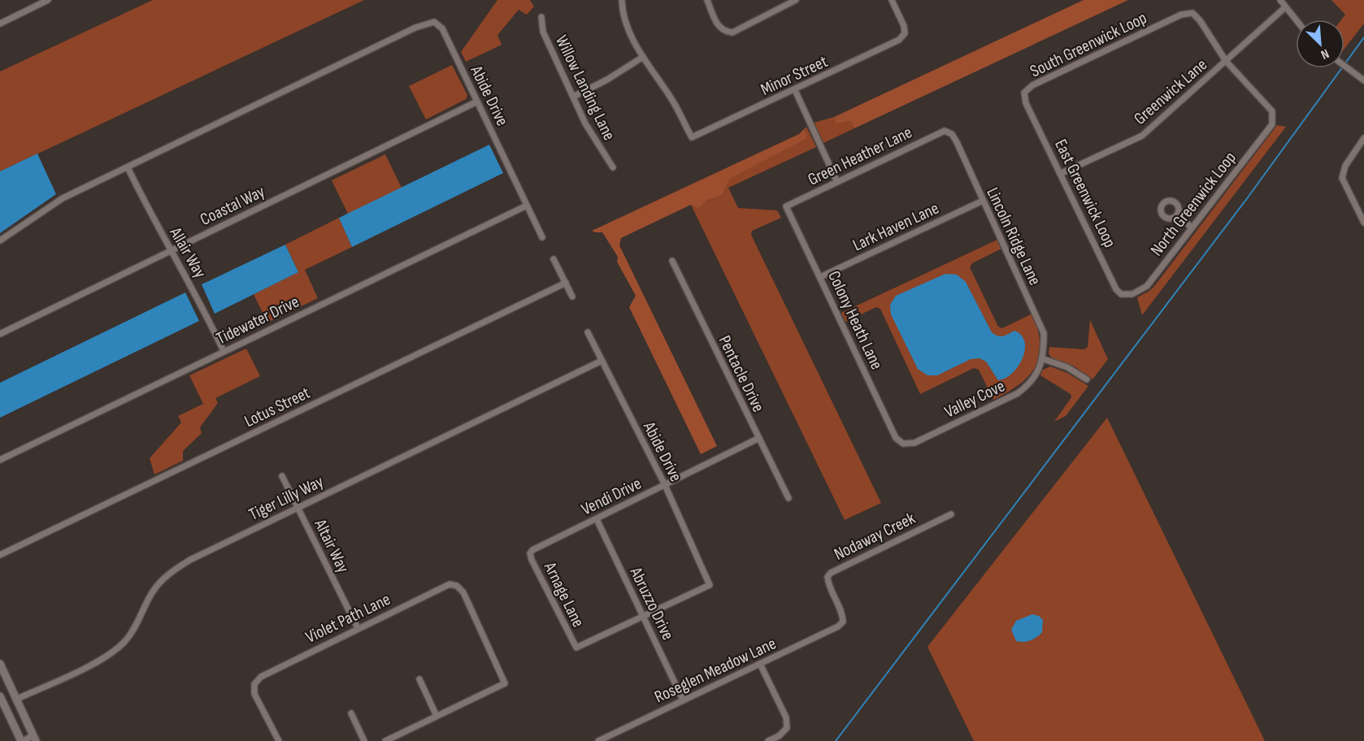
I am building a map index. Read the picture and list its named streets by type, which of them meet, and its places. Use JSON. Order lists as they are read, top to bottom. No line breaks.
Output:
{"streets":{"street":["South Greenwick Loop","Minor Street","Willow Landing Lane","Greenwick Lane","Abide Drive","Green Heather Lane","East Greenwick Loop","North Greenwick Loop","Coastal Way","Lark Haven Lane","Lincoln Ridge Lane","Allair Way","Tidewater Drive","Colony Heath Lane","Pentacle Drive","Valley Cove","Lotus Street","Vendi Drive","Tiger Lilly Way","Nodaway Creek","Altair Way","Arnage Lane","Abruzzo Drive","Violet Path Lane","Roseglen Meadow Lane"]},"crossings":[["South Greenwick Loop","Greenwick Lane"],["South Greenwick Loop","East Greenwick Loop"],["South Greenwick Loop","North Greenwick Loop"],["Greenwick Lane","East Greenwick Loop"],["Greenwick Lane","North Greenwick Loop"],["Abide Drive","Coastal Way"],["Abide Drive","Allair Way"],["Abide Drive","Tidewater Drive"],["Abide Drive","Vendi Drive"],["Abide Drive","Tiger Lilly Way"],["Abide Drive","Arnage Lane"],["Abide Drive","Abruzzo Drive"],["Green Heather Lane","Lincoln Ridge Lane"],["Green Heather Lane","Colony Heath Lane"],["East Greenwick Loop","North Greenwick Loop"],["Coastal Way","Allair Way"],["Lark Haven Lane","Lincoln Ridge Lane"],["Lark Haven Lane","Colony Heath Lane"],["Lincoln Ridge Lane","Valley Cove"],["Allair Way","Tidewater Drive"],["Colony Heath Lane","Valley Cove"],["Pentacle Drive","Vendi Drive"],["Vendi Drive","Arnage Lane"],["Vendi Drive","Abruzzo Drive"],["Tiger Lilly Way","Altair Way"],["Nodaway Creek","Roseglen Meadow Lane"],["Altair Way","Violet Path Lane"],["Arnage Lane","Abruzzo Drive"],["Abruzzo Drive","Roseglen Meadow Lane"]],"north":"bottom right"}
